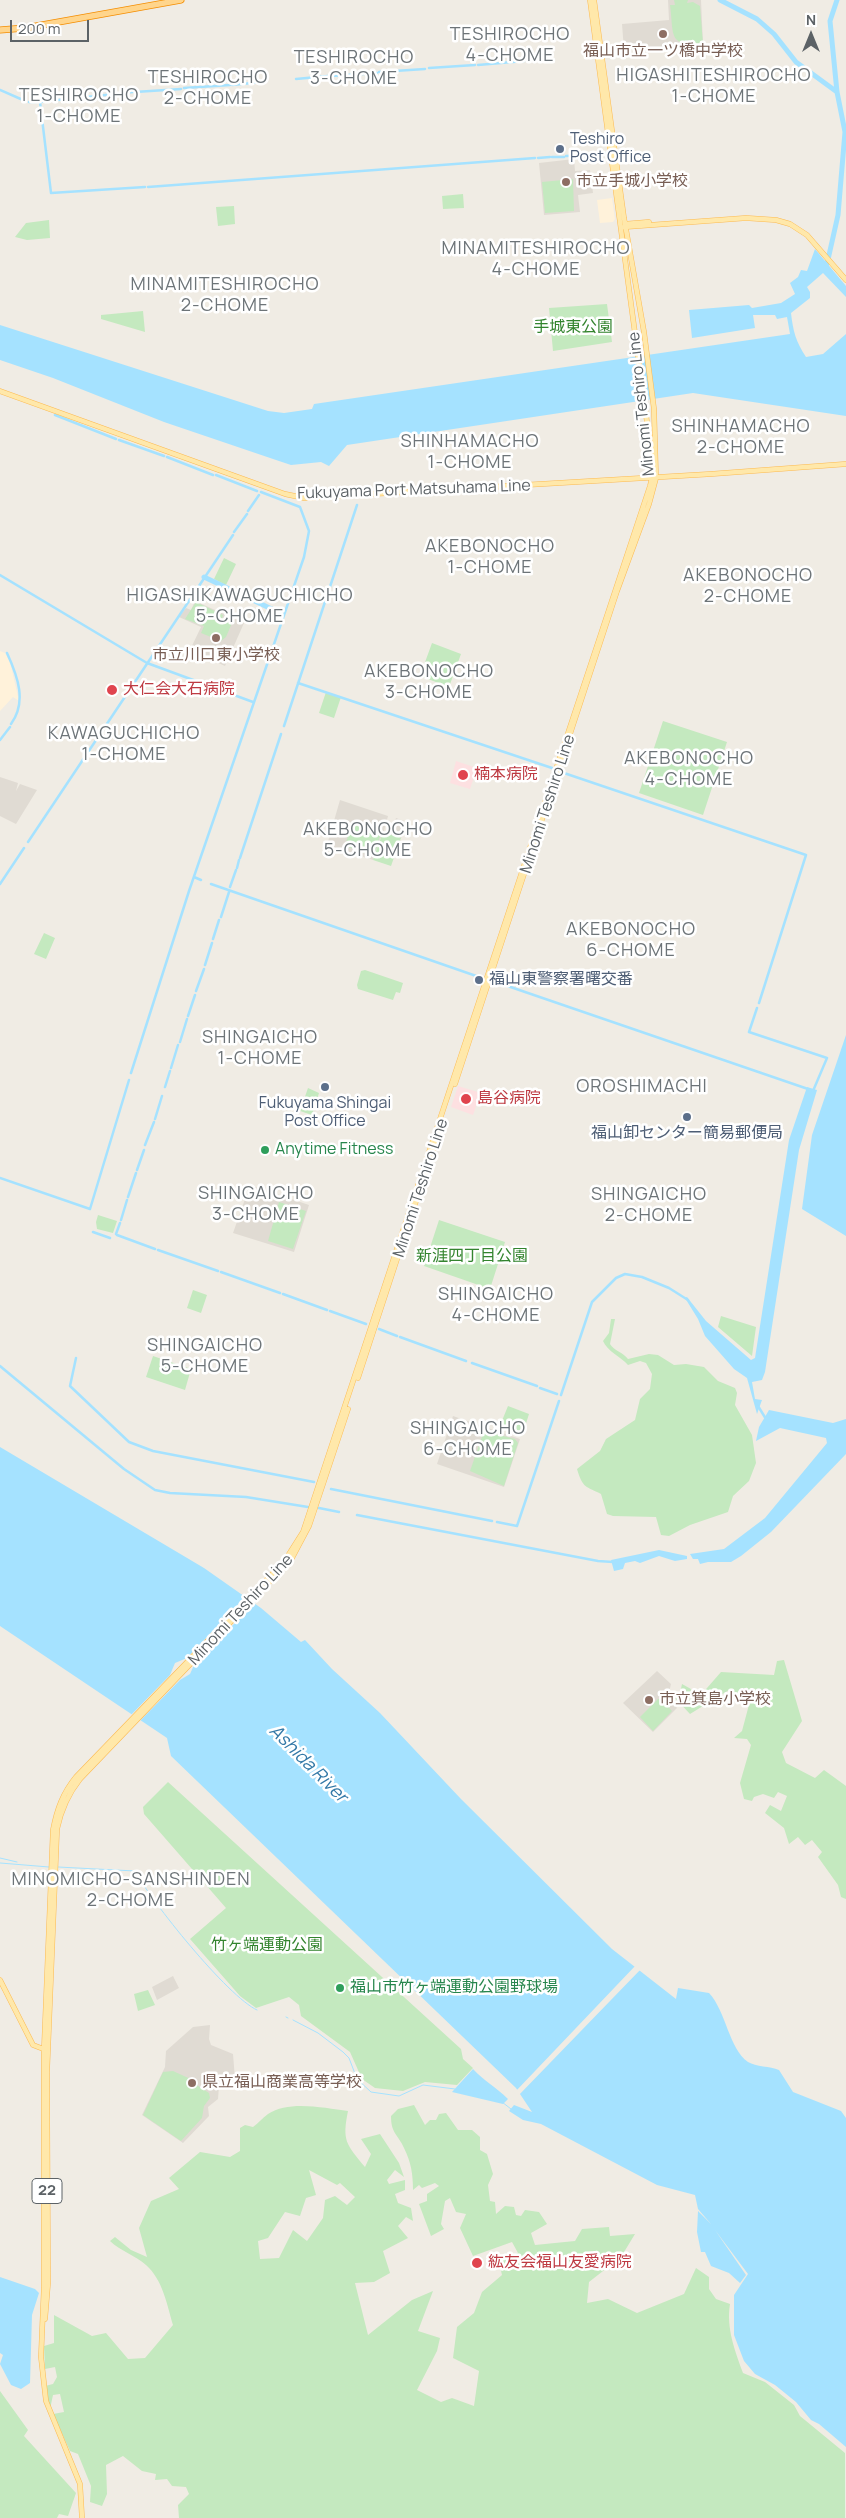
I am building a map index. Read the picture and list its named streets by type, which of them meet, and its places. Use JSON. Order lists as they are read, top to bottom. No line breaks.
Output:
{"streets":{"main road":["Minomi Teshiro Line","Fukuyama Port Matsuhama Line","22"]},"crossings":[["Minomi Teshiro Line","Fukuyama Port Matsuhama Line"],["Minomi Teshiro Line","22"]],"districts":["TESHIROCHO 4-CHOME","TESHIROCHO 3-CHOME","HIGASHITESHIROCHO 1-CHOME","TESHIROCHO 2-CHOME","TESHIROCHO 1-CHOME","MINAMITESHIROCHO 4-CHOME","MINAMITESHIROCHO 2-CHOME","SHINHAMACHO 2-CHOME","SHINHAMACHO 1-CHOME","AKEBONOCHO 1-CHOME","AKEBONOCHO 2-CHOME","HIGASHIKAWAGUCHICHO 5-CHOME","AKEBONOCHO 3-CHOME","KAWAGUCHICHO 1-CHOME","AKEBONOCHO 4-CHOME","AKEBONOCHO 5-CHOME","AKEBONOCHO 6-CHOME","SHINGAICHO 1-CHOME","OROSHIMACHI","SHINGAICHO 3-CHOME","SHINGAICHO 2-CHOME","SHINGAICHO 4-CHOME","SHINGAICHO 5-CHOME","SHINGAICHO 6-CHOME","MINOMICHO-SANSHINDEN 2-CHOME"],"water":["Ashida River"],"parks":["手城東公園","新涯四丁目公園","竹ヶ端運動公園"],"places":["福山市立一ツ橋中学校","Teshiro Post Office","市立手城小学校","市立川口東小学校","大仁会大石病院","楠本病院","福山東警察署曙交番","Fukuyama Shingai Post Office","島谷病院","福山卸センター簡易郵便局","Anytime Fitness","市立箕島小学校","福山市竹ヶ端運動公園野球場","県立福山商業高等学校","紘友会福山友愛病院"],"scale_bar":"200 m","north":"top"}
